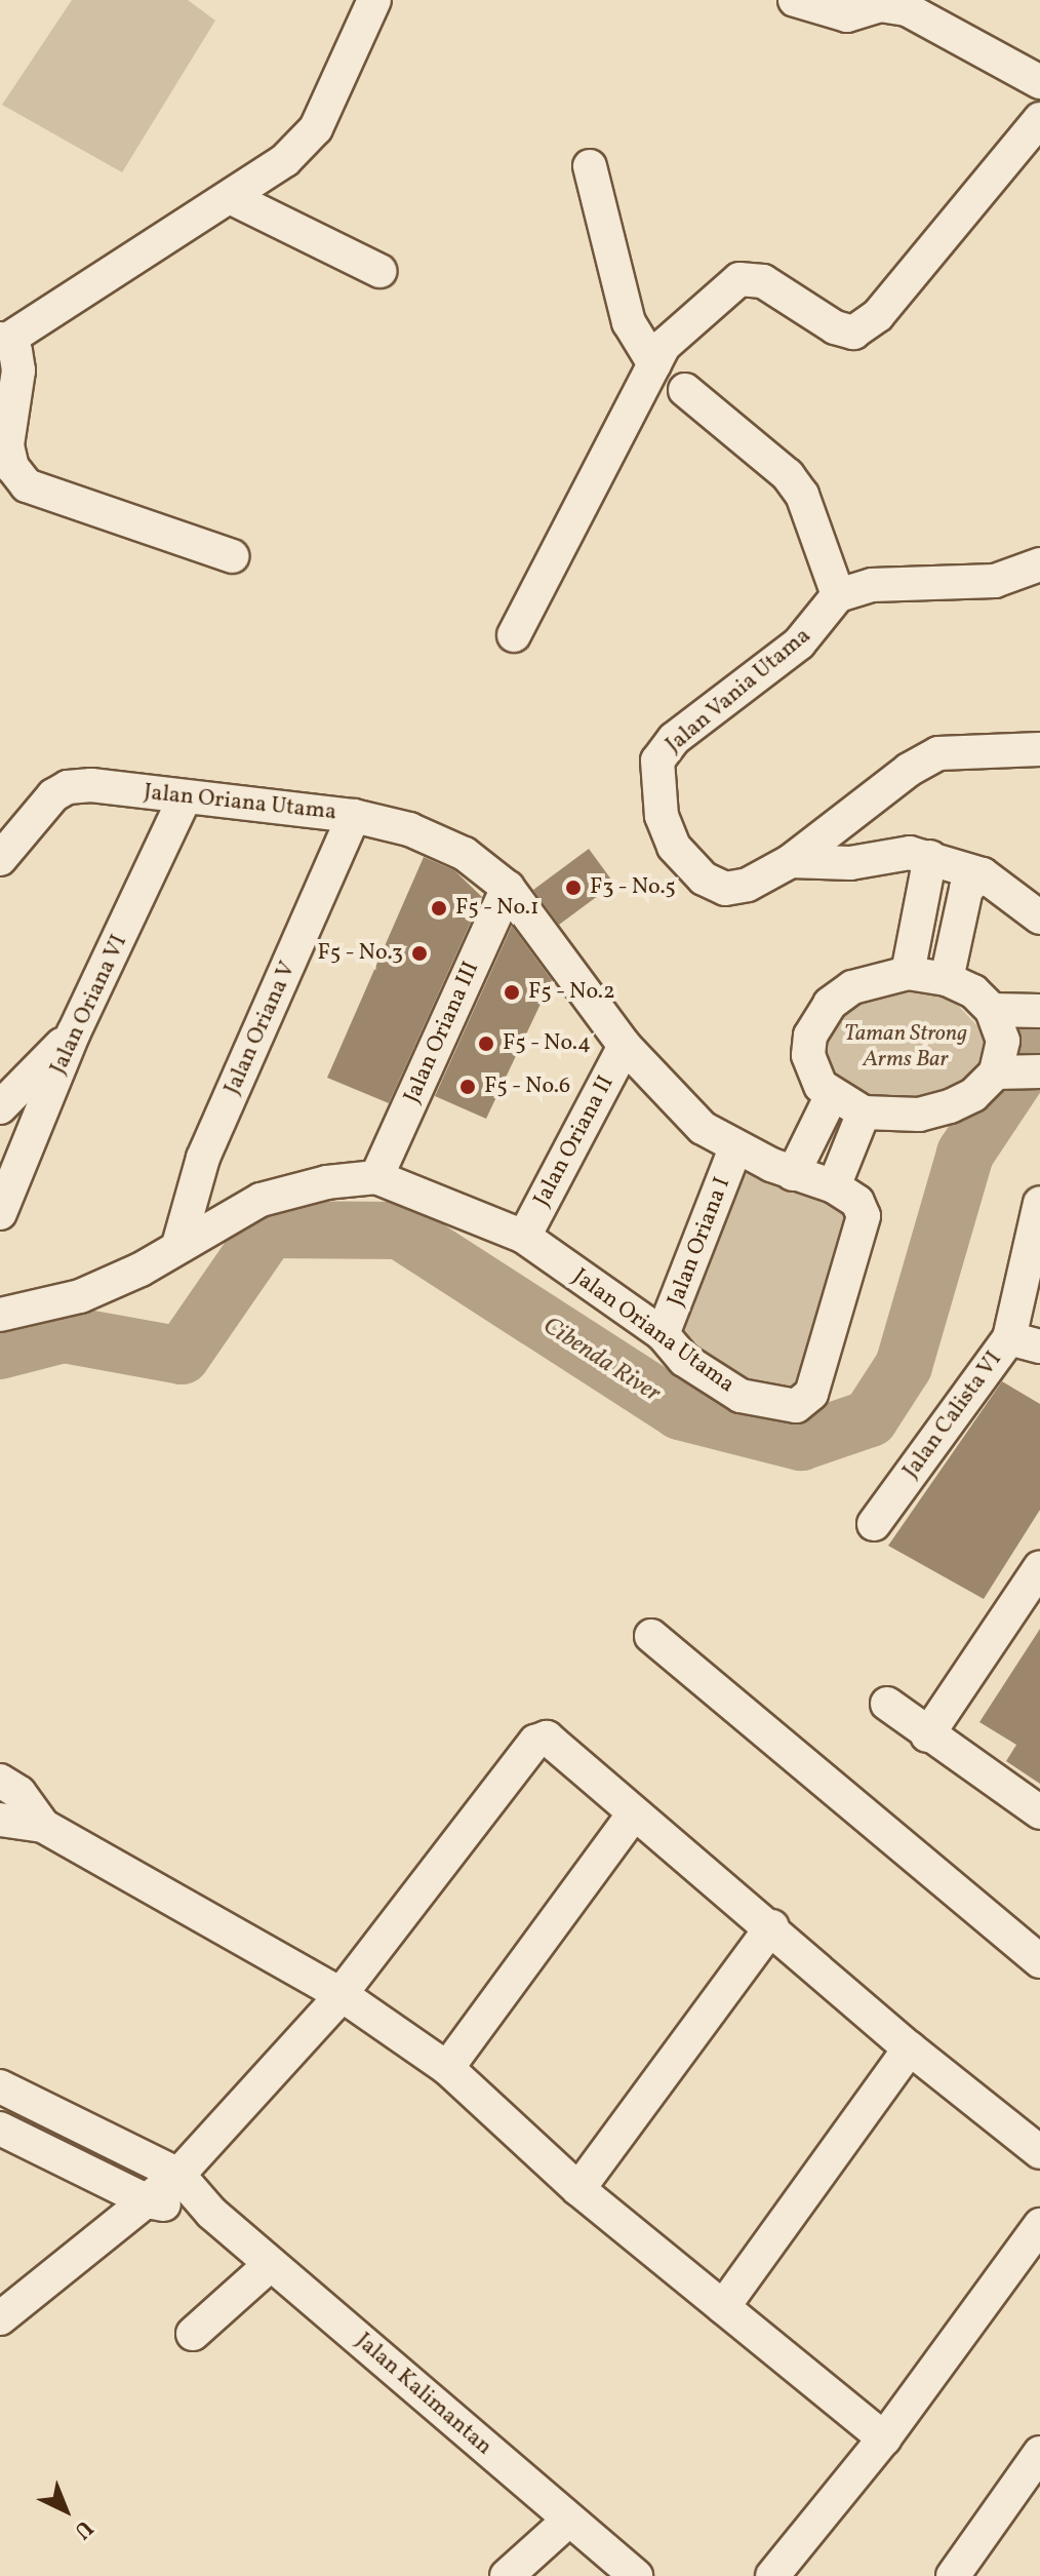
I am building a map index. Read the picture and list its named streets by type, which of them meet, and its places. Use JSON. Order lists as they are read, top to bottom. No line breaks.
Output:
{"streets":{"street":["Jalan Vania Utama","Jalan Oriana Utama","Jalan Oriana VI","Jalan Oriana V","Jalan Oriana III","Jalan Oriana II","Jalan Oriana I","Jalan Calista VI","Jalan Kalimantan"]},"crossings":[["Jalan Oriana Utama","Jalan Oriana VI"],["Jalan Oriana Utama","Jalan Oriana V"],["Jalan Oriana Utama","Jalan Oriana III"],["Jalan Oriana Utama","Jalan Oriana II"],["Jalan Oriana Utama","Jalan Oriana I"]],"water":["Cibenda River"],"parks":["Taman Strong Arms Bar"],"places":["F3 - No.5","F5 - No.1","F5 - No.3","F5 - No.2","F5 - No.4","F5 - No.6"],"north":"bottom right"}
